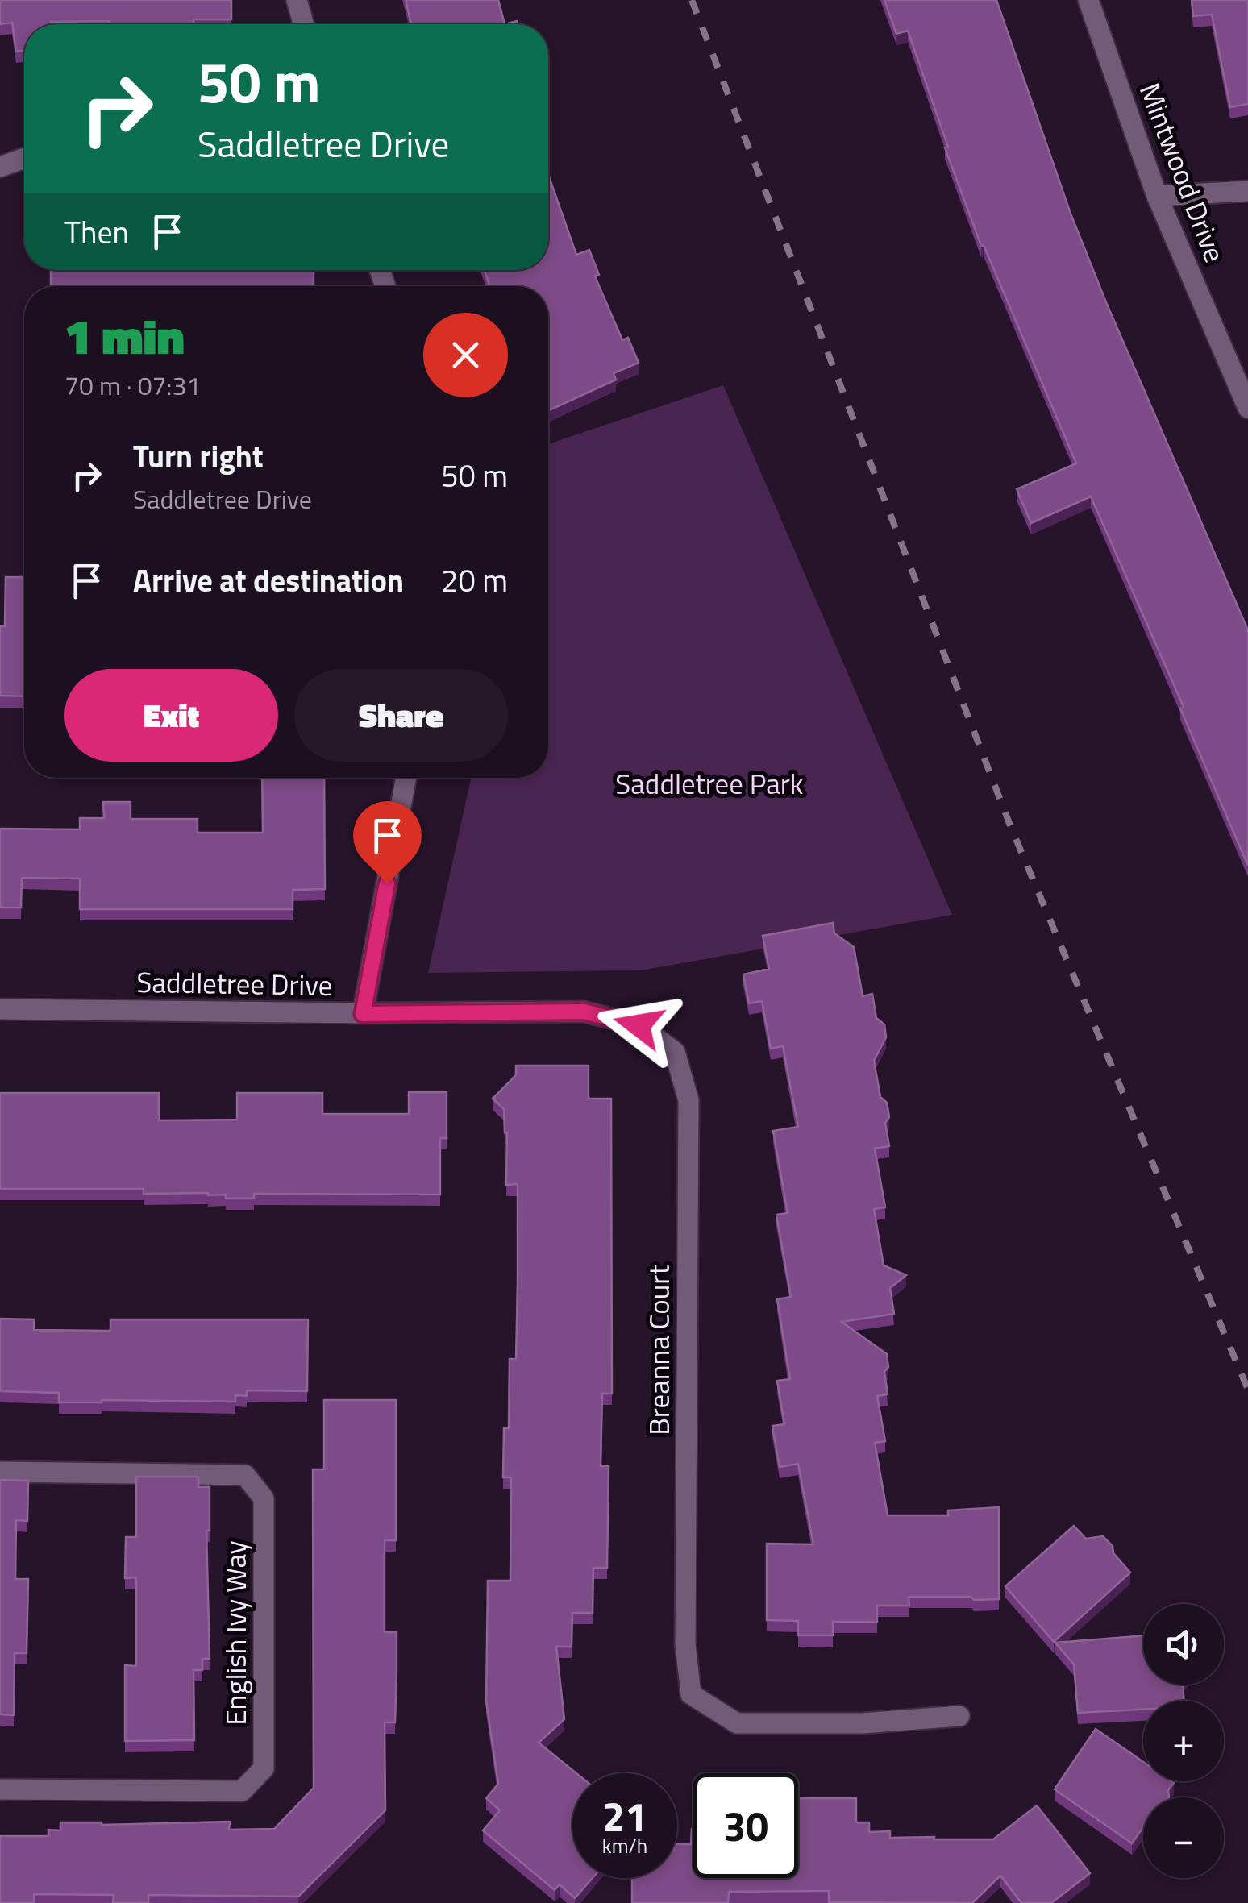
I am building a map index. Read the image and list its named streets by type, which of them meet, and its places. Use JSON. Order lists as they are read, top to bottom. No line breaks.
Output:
{"streets":{"street":["Mintwood Drive","Saddletree Drive","Breanna Court","English Ivy Way"]},"crossings":[["Saddletree Drive","Breanna Court"]],"parks":["Saddletree Park"],"page":{"turn":["50 m","Saddletree Drive"],"then":"Then","heading":["1 min","70 m · 07:31"],"list":[{"name":"Turn right","note":"Saddletree Drive","value":"50 m"},{"name":"Arrive at destination","value":"20 m"}],"buttons":["Exit","Share"],"map_buttons":["+","−"],"speed":"21 km/h","limit":"30"}}
